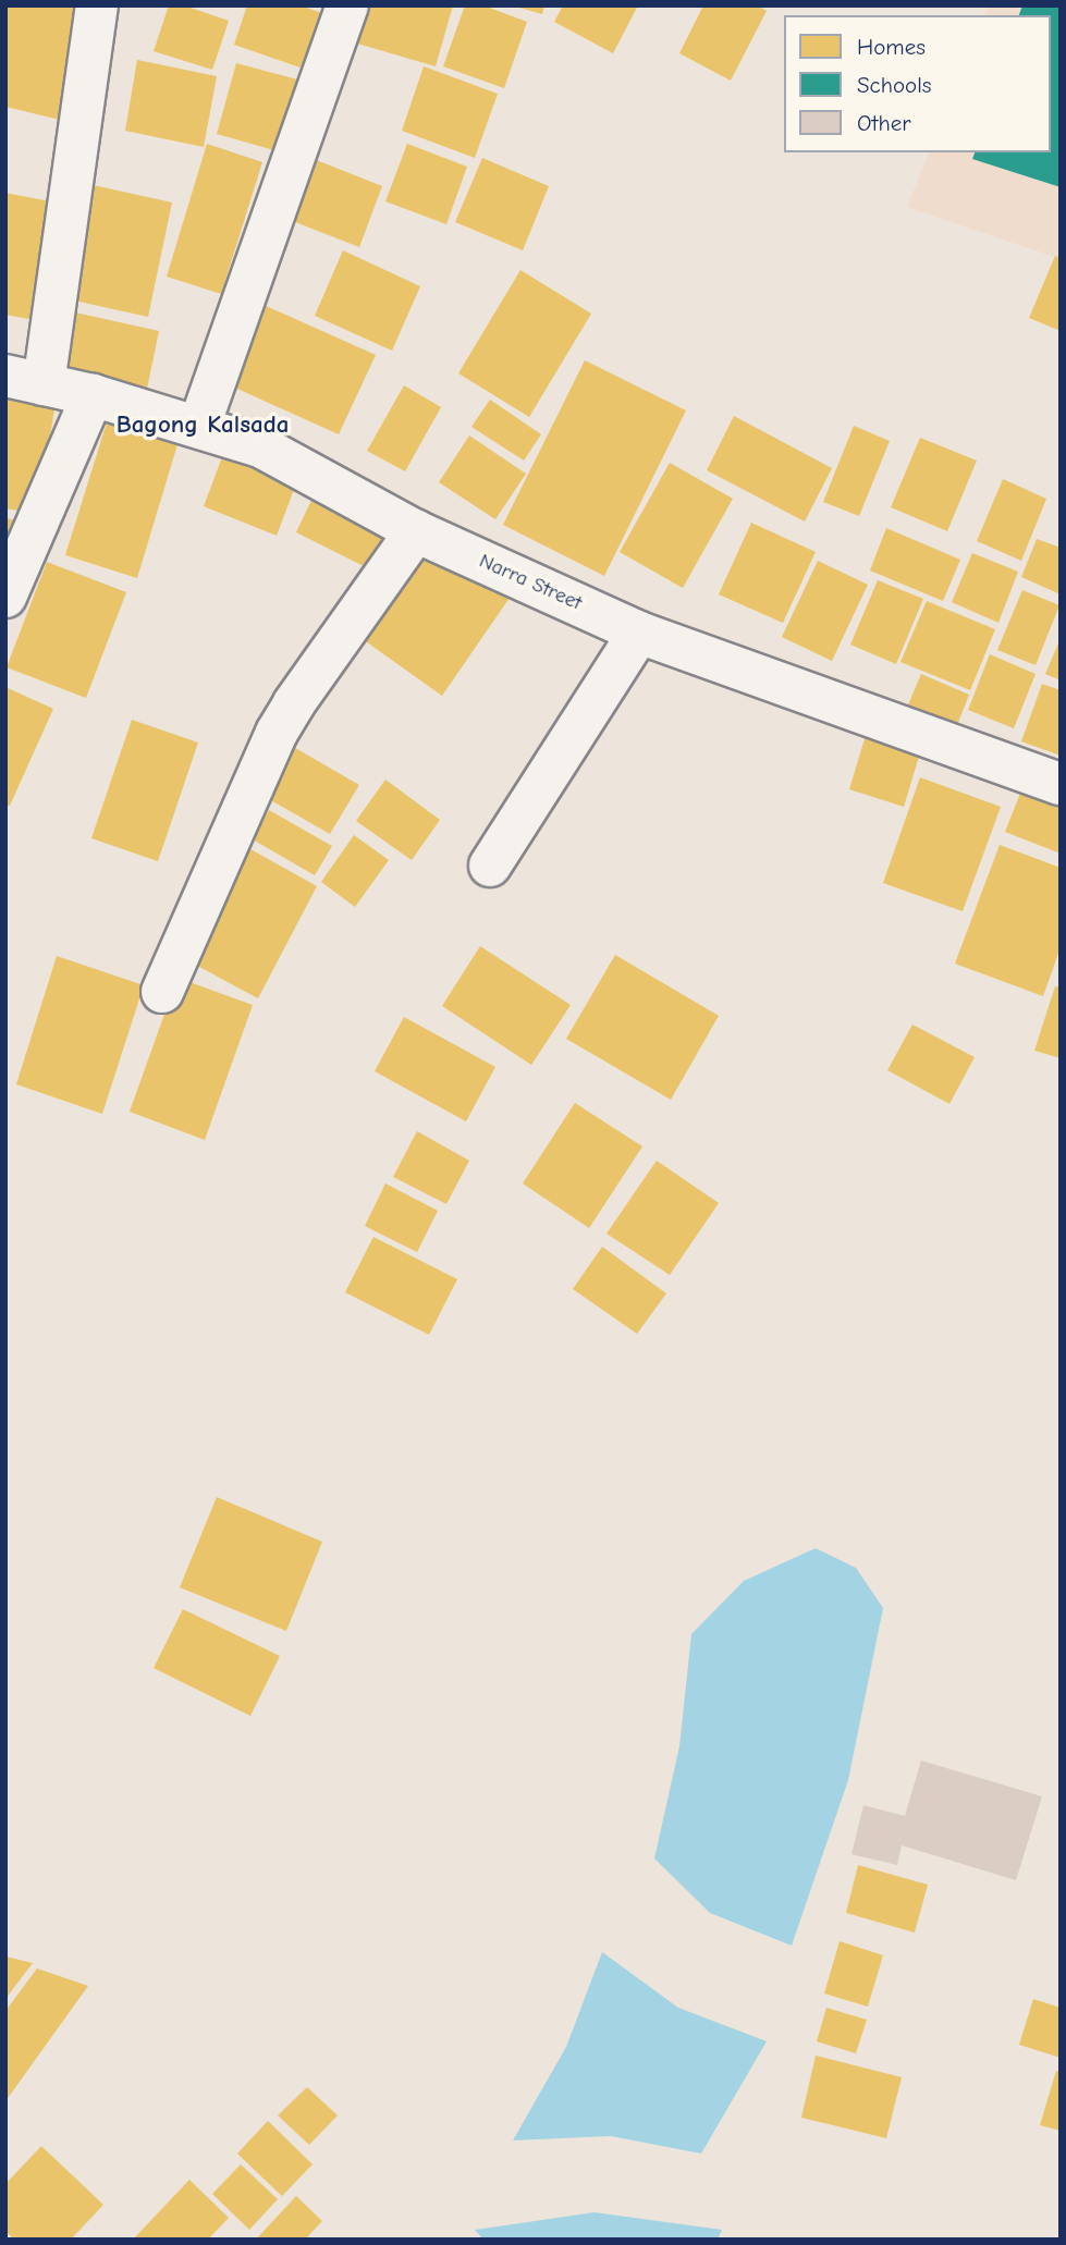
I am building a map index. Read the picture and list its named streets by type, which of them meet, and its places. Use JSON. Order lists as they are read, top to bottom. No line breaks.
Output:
{"streets":{"street":["Narra Street"]},"districts":["Bagong Kalsada"],"legend":["Homes","Schools","Other"]}
